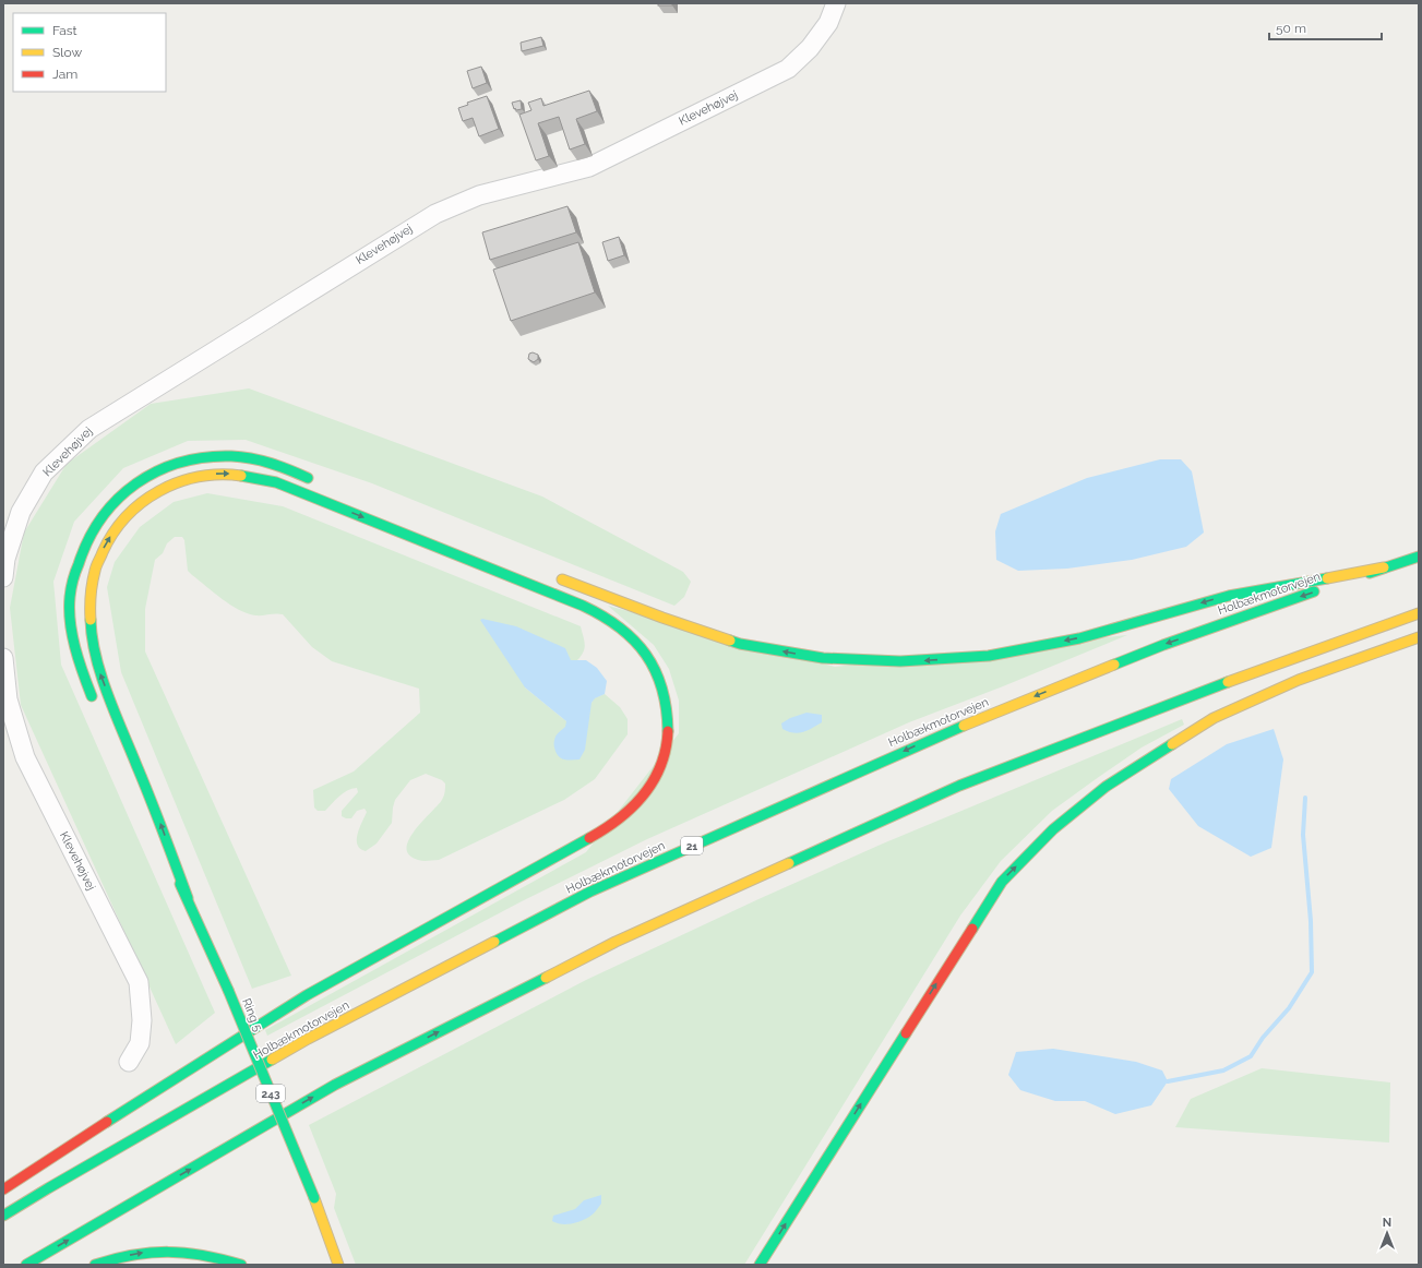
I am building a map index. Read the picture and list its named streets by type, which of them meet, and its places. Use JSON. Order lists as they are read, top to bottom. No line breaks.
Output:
{"streets":{"highway":["Holbækmotorvejen","21","Ring 5","243"],"street":["Klevehøjvej"]},"legend":["Fast","Slow","Jam"],"scale_bar":"50 m","north":"top"}
